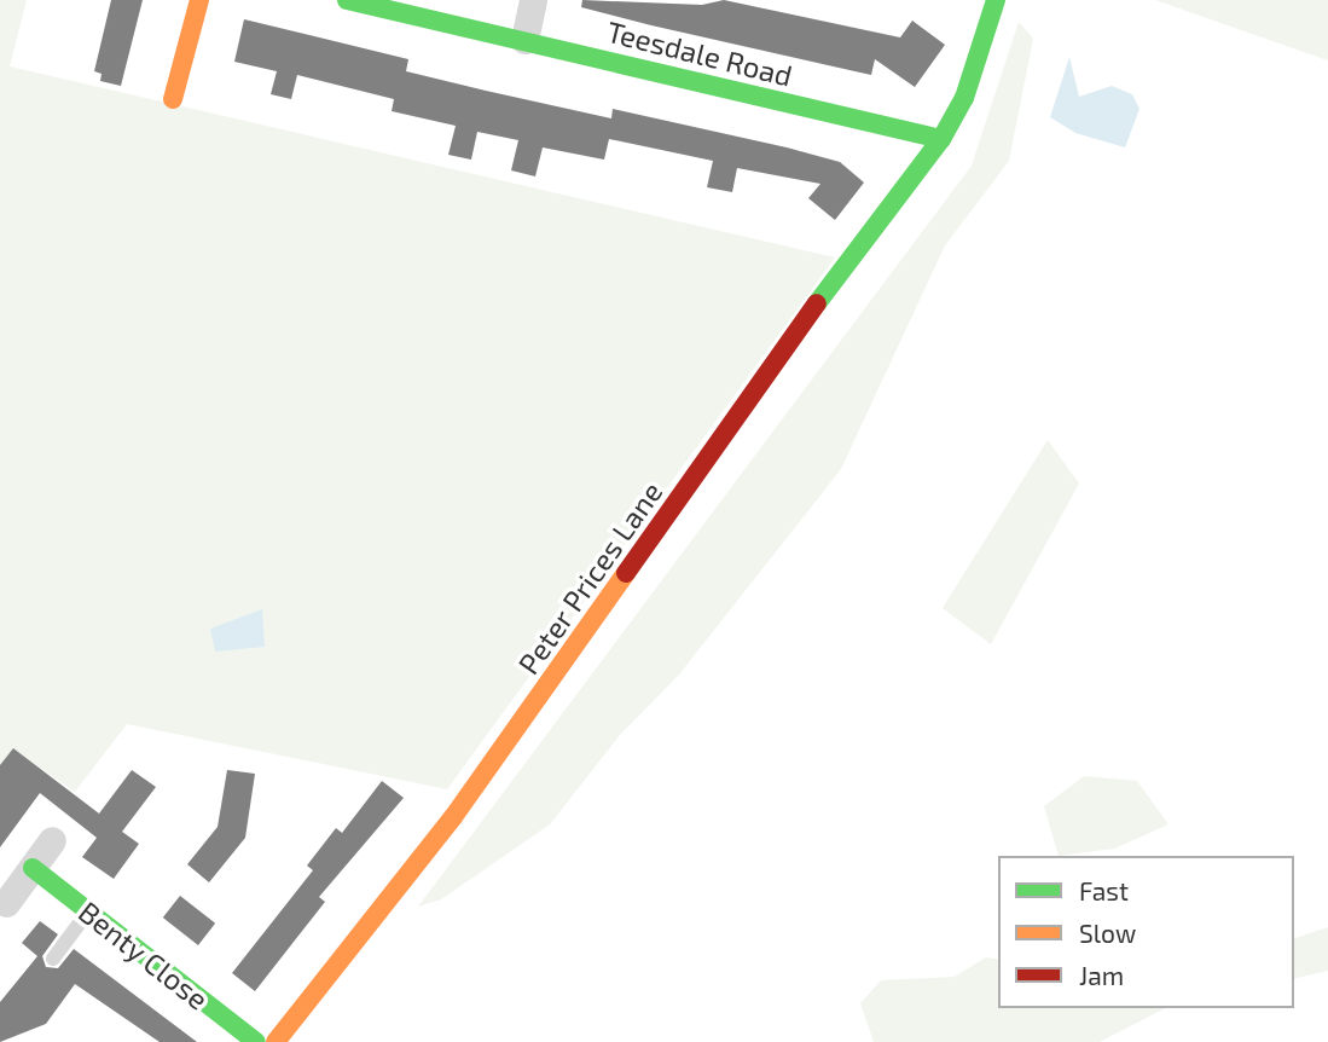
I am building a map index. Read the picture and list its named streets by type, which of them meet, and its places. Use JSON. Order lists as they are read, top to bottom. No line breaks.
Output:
{"streets":{"street":["Teesdale Road","Peter Prices Lane","Benty Close"]},"crossings":[["Teesdale Road","Peter Prices Lane"]],"legend":["Fast","Slow","Jam"]}
